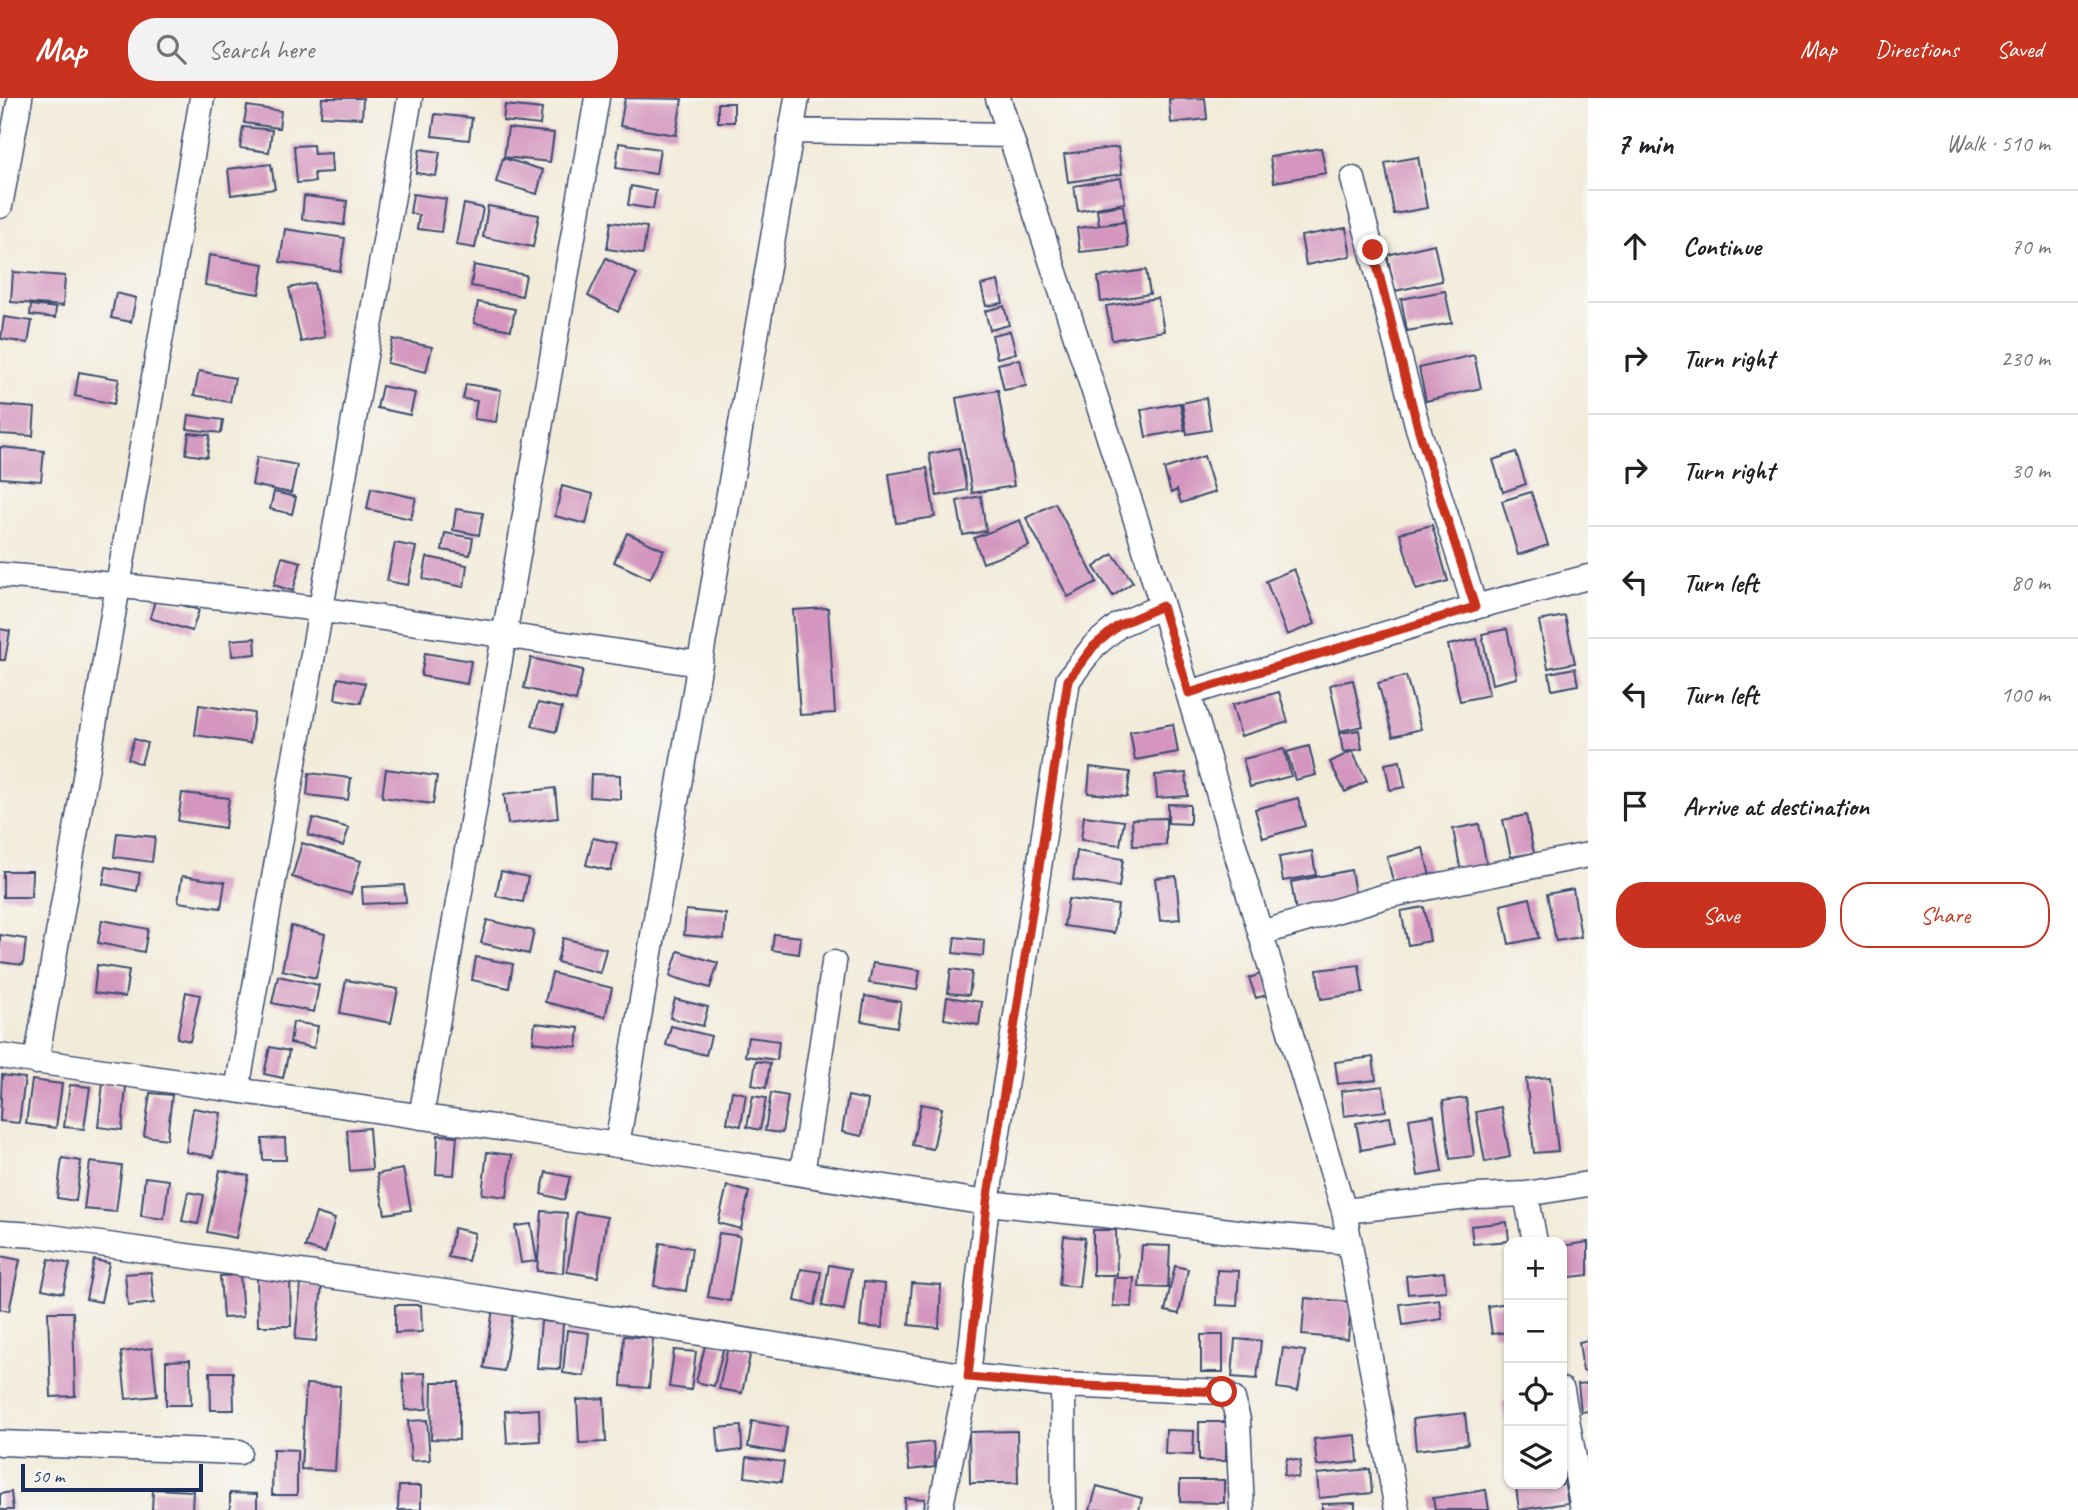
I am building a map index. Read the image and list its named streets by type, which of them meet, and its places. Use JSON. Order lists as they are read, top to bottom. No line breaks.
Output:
{"scale_bar":"50 m","page":{"header":"Map","search":"Search here","nav":["Map","Directions","Saved"],"heading":["7 min","Walk · 510 m"],"list":[["Continue","70 m"],["Turn right","230 m"],["Turn right","30 m"],["Turn left","80 m"],["Turn left","100 m"],"Arrive at destination"],"buttons":["Save","Share"],"map_buttons":["+","−"],"scale":"50 m"}}
